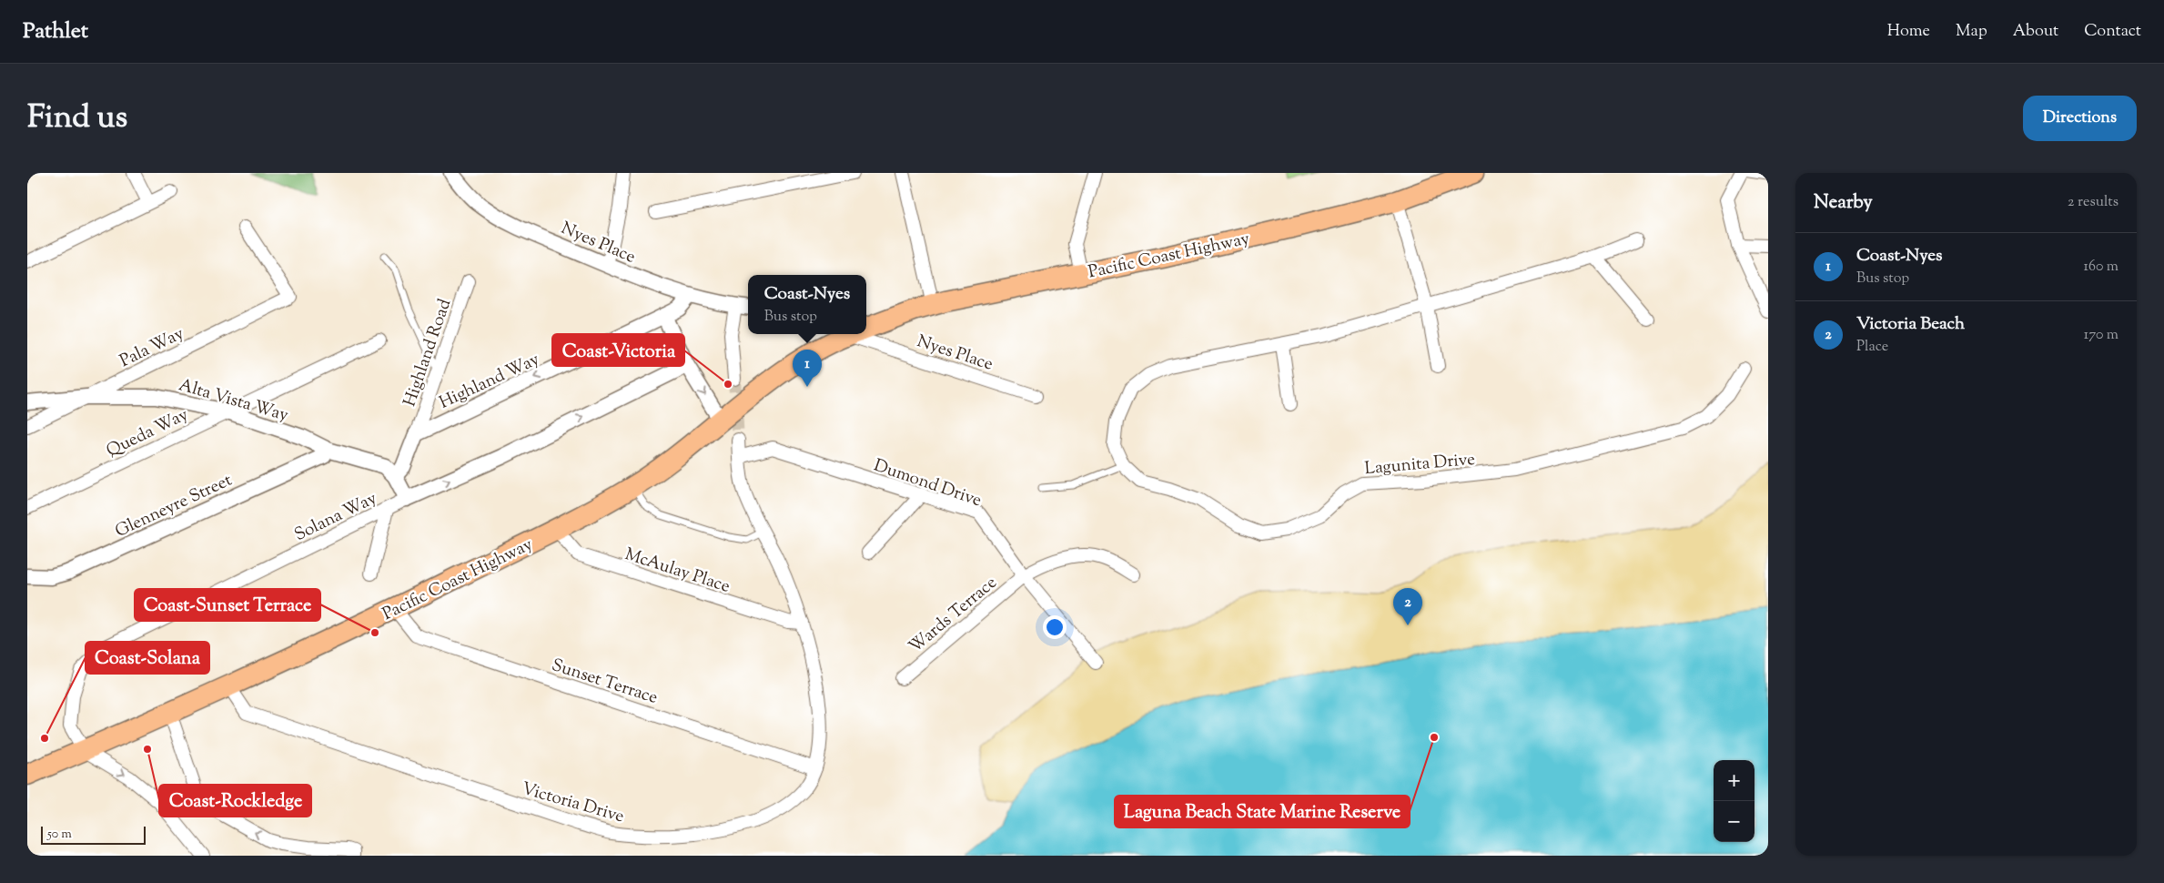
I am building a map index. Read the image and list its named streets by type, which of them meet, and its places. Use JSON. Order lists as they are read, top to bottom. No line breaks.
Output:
{"streets":{"highway":["Pacific Coast Highway"],"street":["Nyes Place","Pala Way","Highland Road","Highland Way","Alta Vista Way","Queda Way","Lagunita Drive","Dumond Drive","Glenneyre Street","Solana Way","McAulay Place","Wards Terrace","Sunset Terrace","Victoria Drive"]},"crossings":[["Nyes Place","Highland Way"],["Pacific Coast Highway","Solana Way"],["Pacific Coast Highway","McAulay Place"],["Pacific Coast Highway","Sunset Terrace"],["Pacific Coast Highway","Victoria Drive"],["Pala Way","Alta Vista Way"],["Highland Road","Highland Way"],["Alta Vista Way","Queda Way"],["Alta Vista Way","Glenneyre Street"],["Alta Vista Way","Solana Way"],["Dumond Drive","Wards Terrace"],["Dumond Drive","Victoria Drive"],["McAulay Place","Victoria Drive"],["Sunset Terrace","Victoria Drive"]],"one_way":["Highland Way","Solana Way"],"places":["Coast-Victoria","Coast-Sunset Terrace","Laguna Beach State Marine Reserve","Coast-Solana","Coast-Rockledge"],"scale_bar":"50 m","page":{"header":"Pathlet","nav":["Home","Map","About","Contact"],"title":"Find us","buttons":"Directions","heading":["Nearby","2 results"],"list":[{"mark":"1","name":"Coast-Nyes","note":"Bus stop","value":"160 m"},{"mark":"2","name":"Victoria Beach","note":"Place","value":"170 m"}],"popup":["Coast-Nyes","Bus stop"],"pins":["1","2"],"map_buttons":["+","−"],"scale":"50 m"}}
